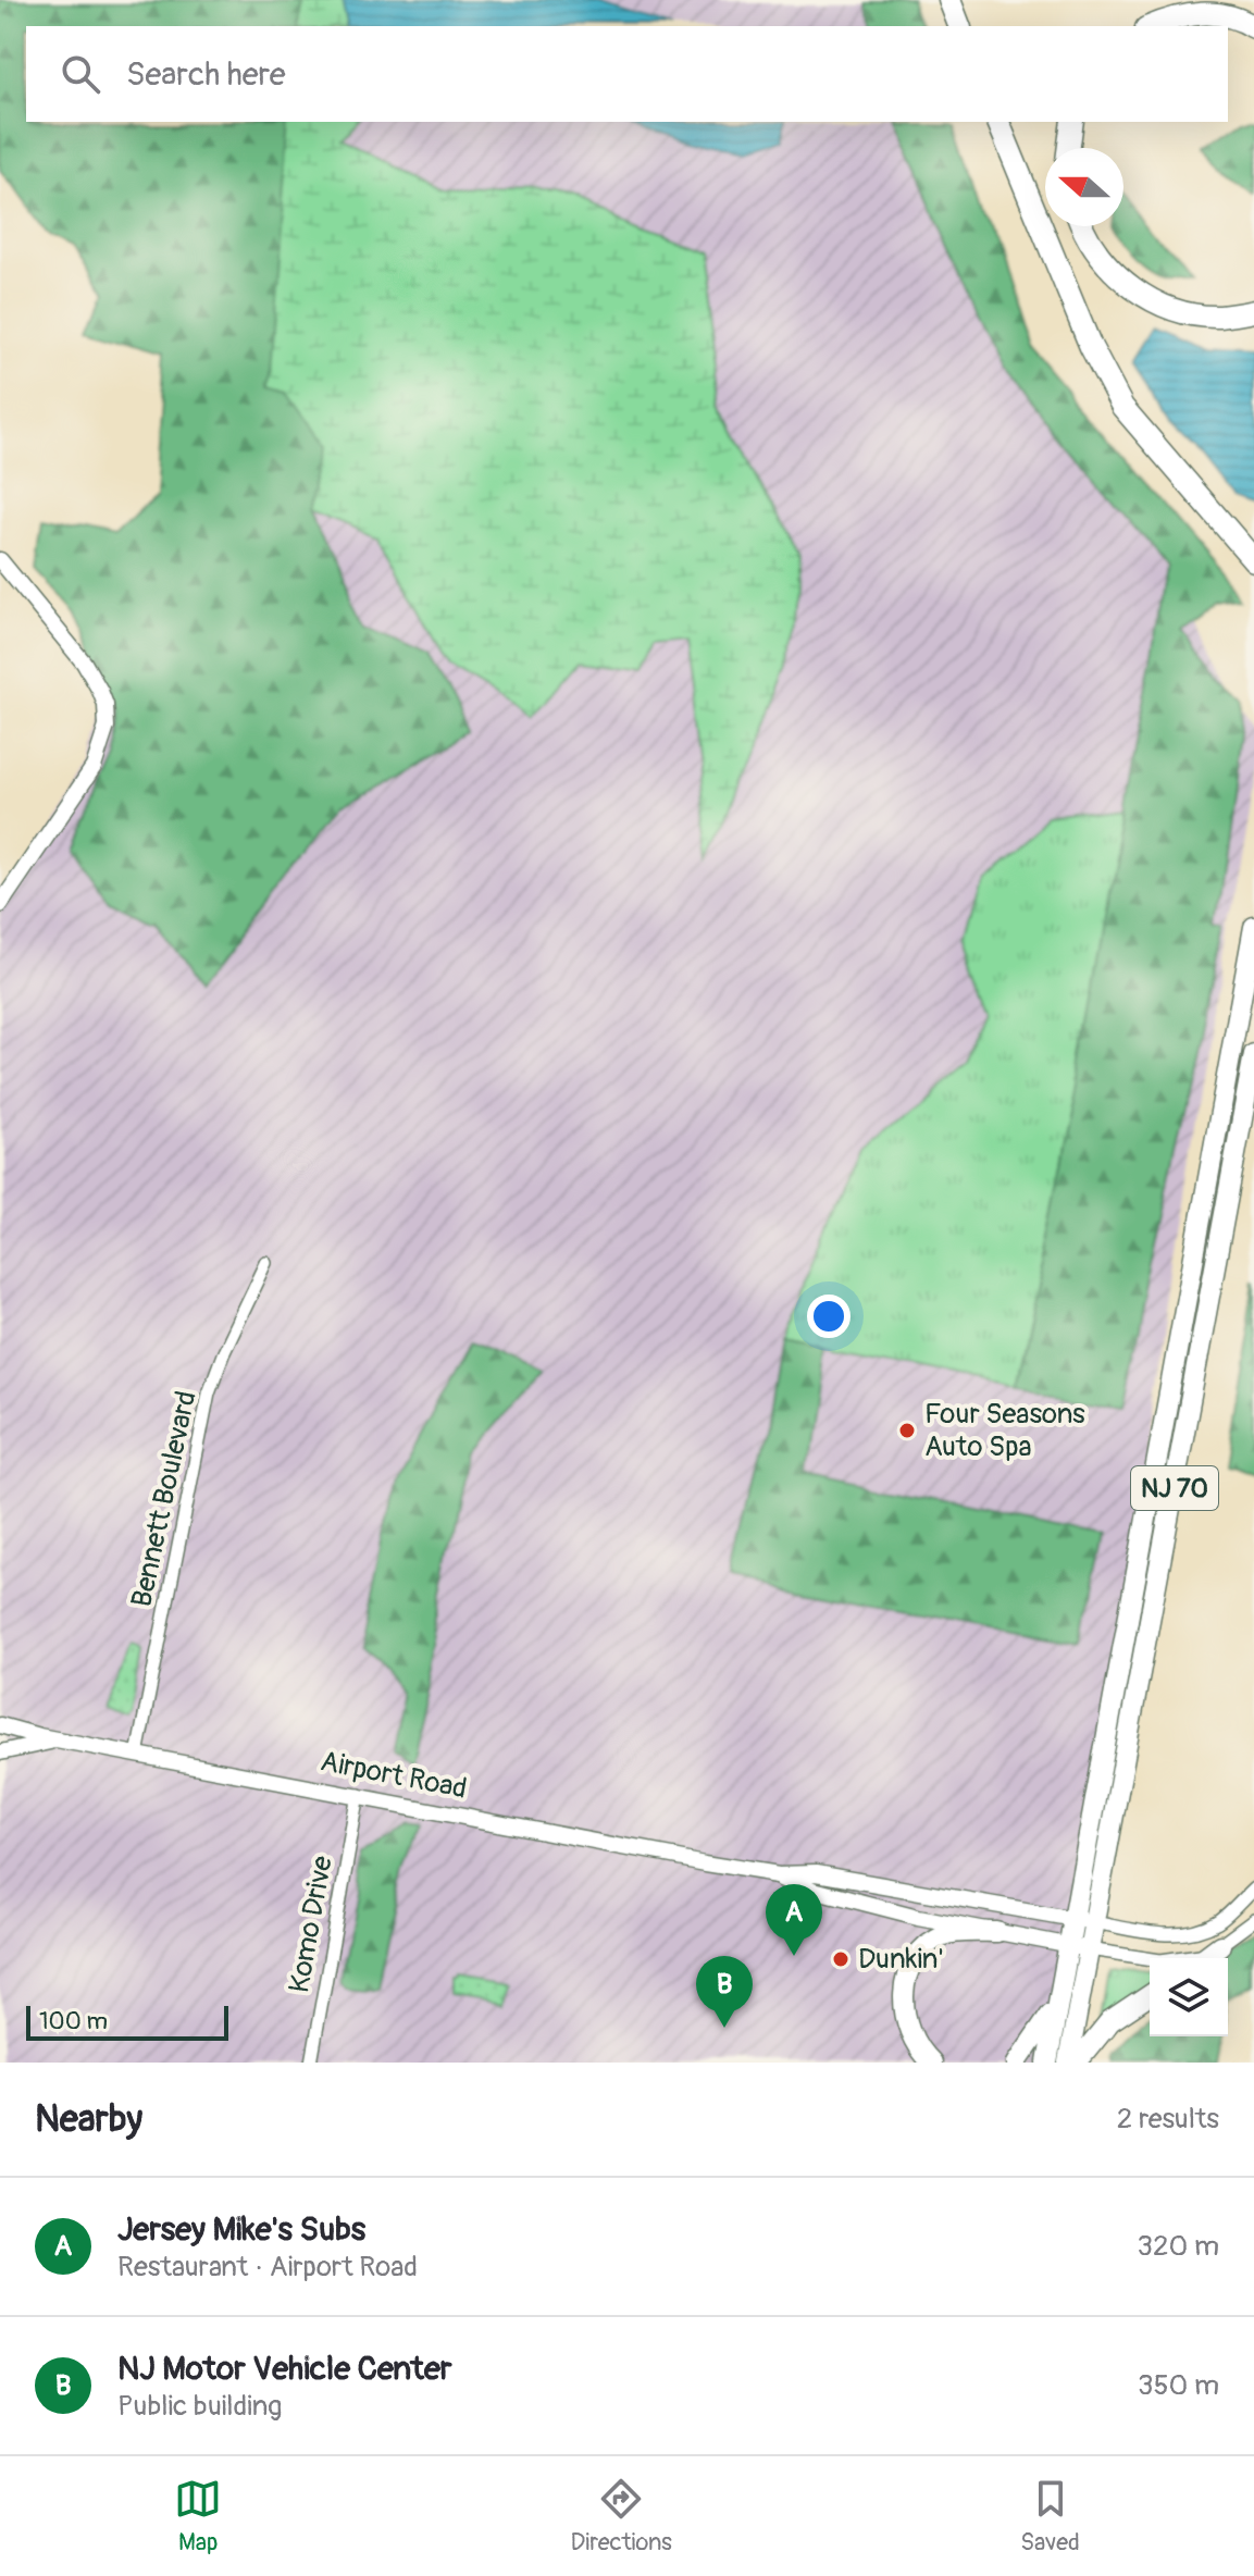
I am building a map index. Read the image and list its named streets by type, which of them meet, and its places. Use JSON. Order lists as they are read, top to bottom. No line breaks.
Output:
{"streets":{"highway":["NJ 70"],"street":["Bennett Boulevard","Airport Road","Komo Drive"]},"crossings":[["NJ 70","Airport Road"],["Bennett Boulevard","Airport Road"],["Airport Road","Komo Drive"]],"places":["Four Seasons Auto Spa","Dunkin'"],"scale_bar":"100 m","north":"left","page":{"search":"Search here","pins":["A","B"],"scale":"100 m","heading":["Nearby","2 results"],"list":[{"mark":"A","name":"Jersey Mike's Subs","note":"Restaurant · Airport Road","value":"320 m"},{"mark":"B","name":"NJ Motor Vehicle Center","note":"Public building","value":"350 m"}],"nav":["Map","Directions","Saved"]}}
